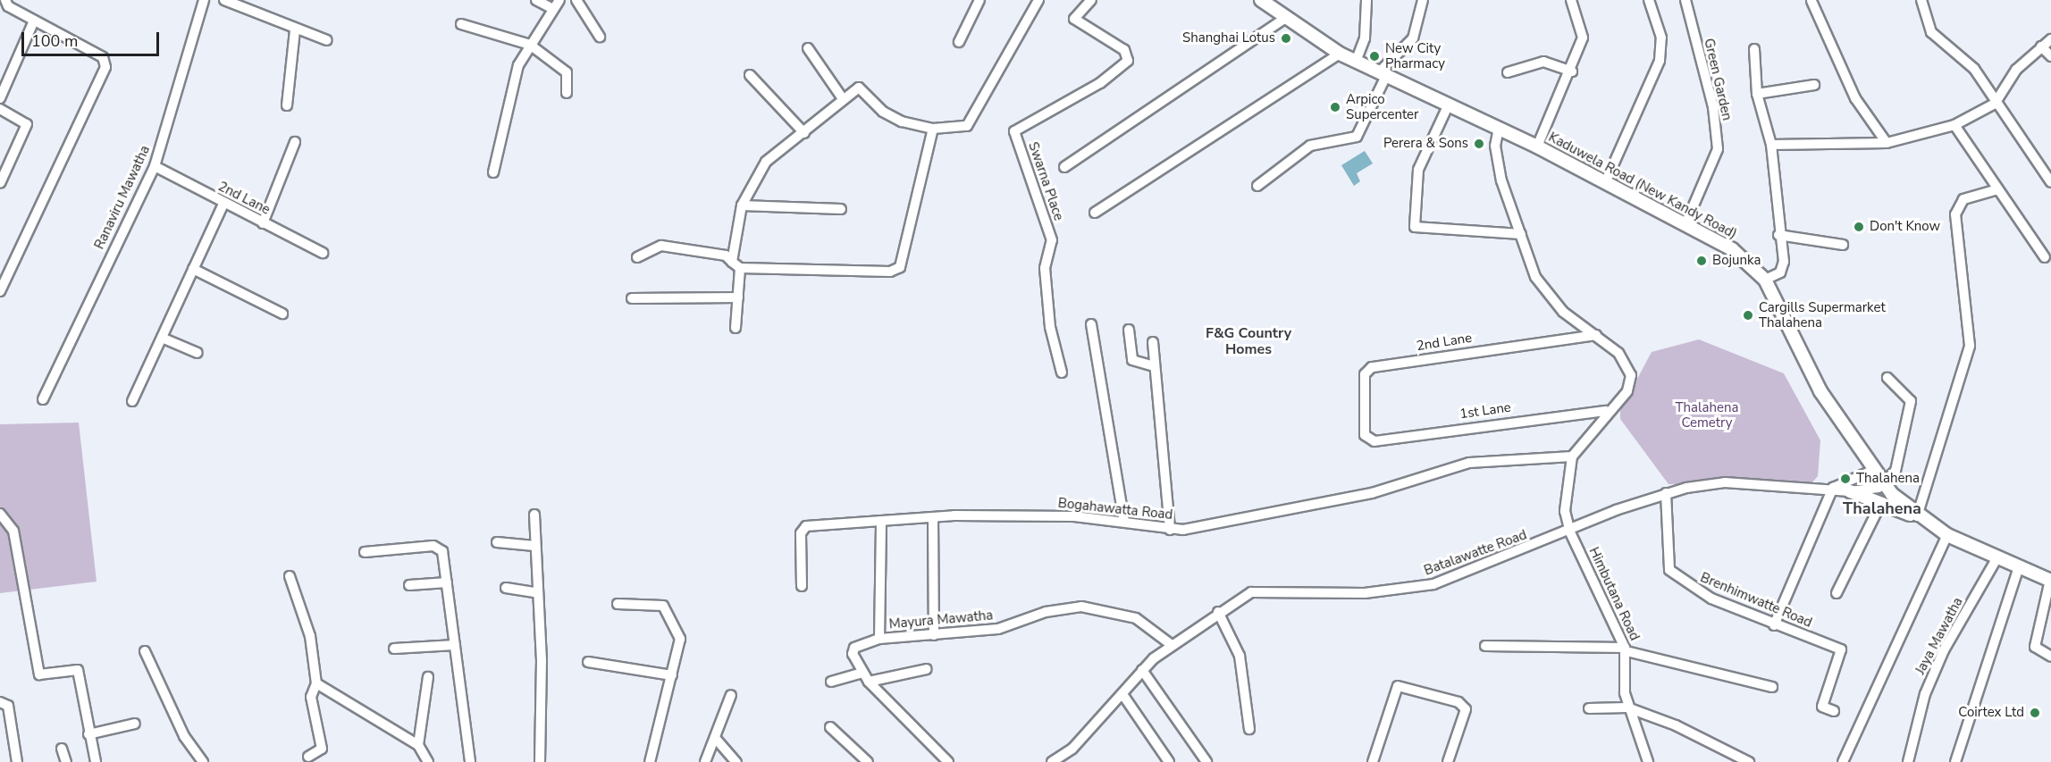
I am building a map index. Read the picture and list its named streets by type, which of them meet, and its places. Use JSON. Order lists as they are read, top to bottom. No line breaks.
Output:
{"streets":{"main road":["Kaduwela Road (New Kandy Road)"],"street":["Green Garden","Swarna Place","Ranaviru Mawatha","2nd Lane","1st Lane","Bogahawatta Road","Batalawatte Road","Himbutana Road","Brenhimwatte Road","Mayura Mawatha","Jaya Mawatha"]},"crossings":[["Green Garden","Kaduwela Road (New Kandy Road)"],["Kaduwela Road (New Kandy Road)","Jaya Mawatha"],["Ranaviru Mawatha","2nd Lane"],["2nd Lane","1st Lane"],["Bogahawatta Road","Himbutana Road"],["Batalawatte Road","Himbutana Road"],["Batalawatte Road","Brenhimwatte Road"],["Batalawatte Road","Mayura Mawatha"]],"districts":["F&G Country Homes","Thalahena"],"parks":["Thalahena Cemetry"],"places":["Shanghai Lotus","New City Pharmacy","Arpico Supercenter","Perera & Sons","Don't Know","Bojunka","Cargills Supermarket Thalahena","Thalahena","Coirtex Ltd"],"scale_bar":"100 m"}
